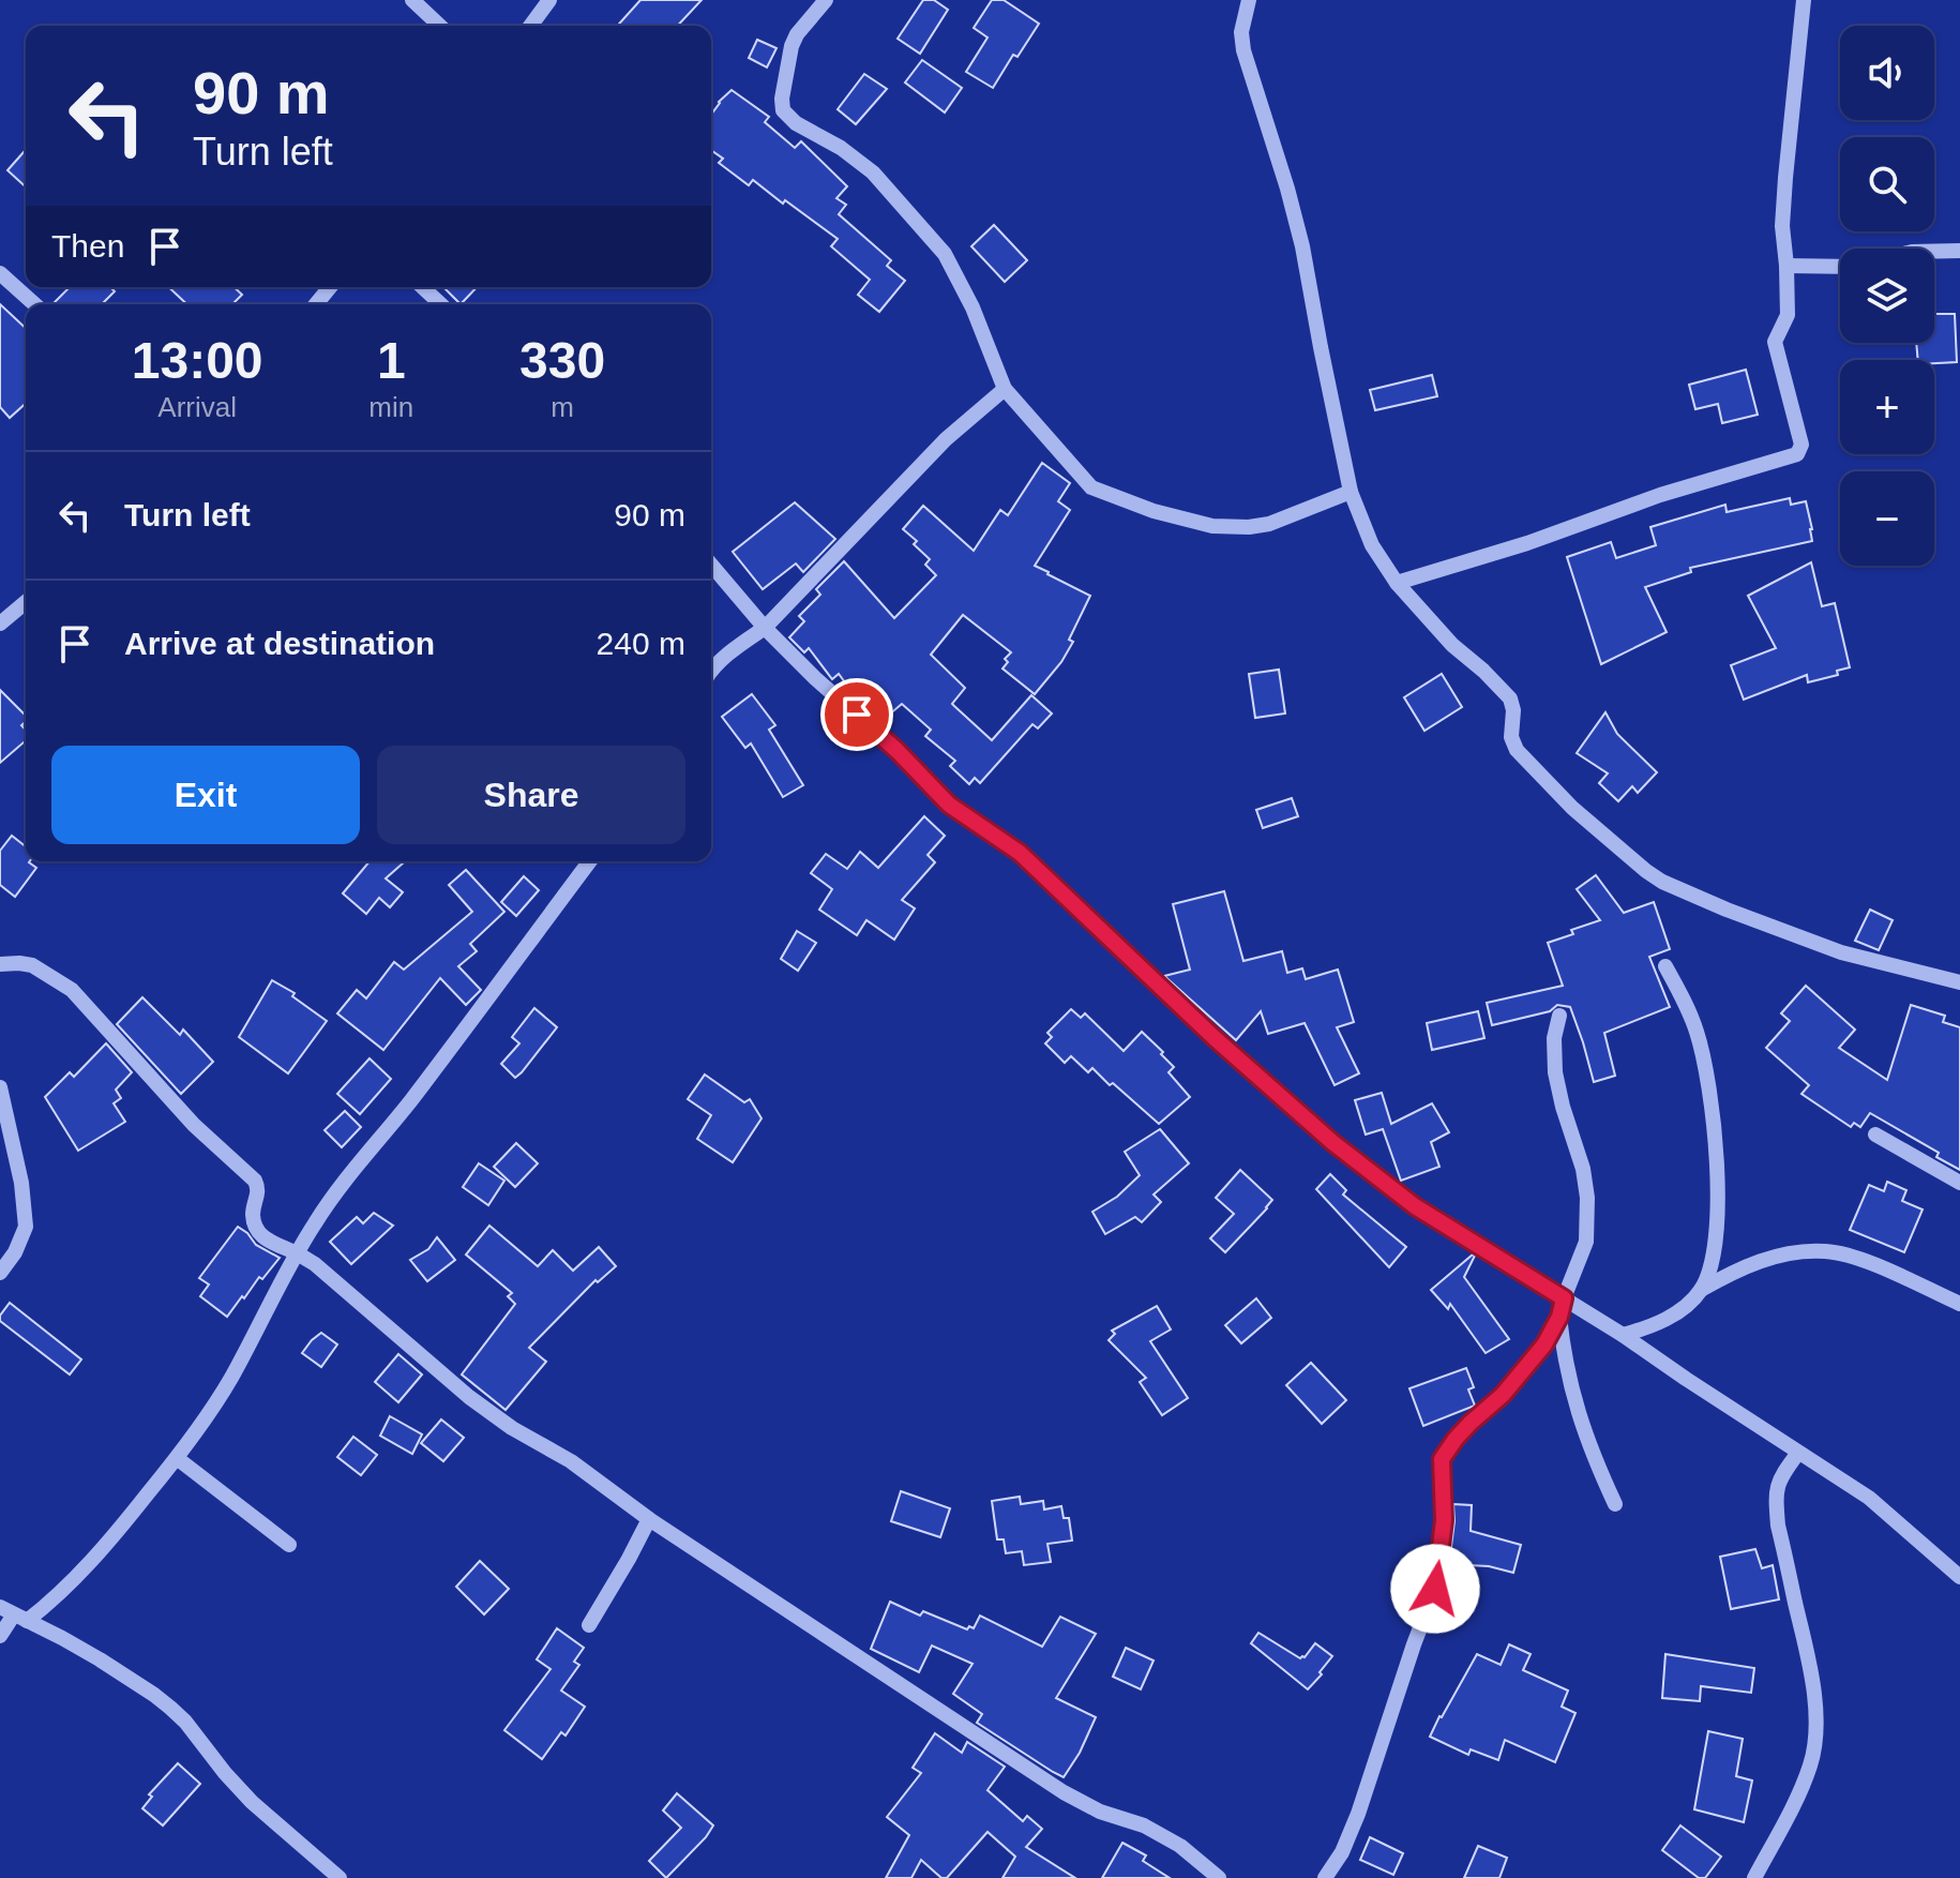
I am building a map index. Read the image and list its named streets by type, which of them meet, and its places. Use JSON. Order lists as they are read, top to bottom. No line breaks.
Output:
{"page":{"map_buttons":["+","−"],"turn":["90 m","Turn left"],"then":"Then","eta":["13:00","Arrival","1","min","330","m"],"list":[{"name":"Turn left","value":"90 m"},{"name":"Arrive at destination","value":"240 m"}],"buttons":["Exit","Share"]}}
